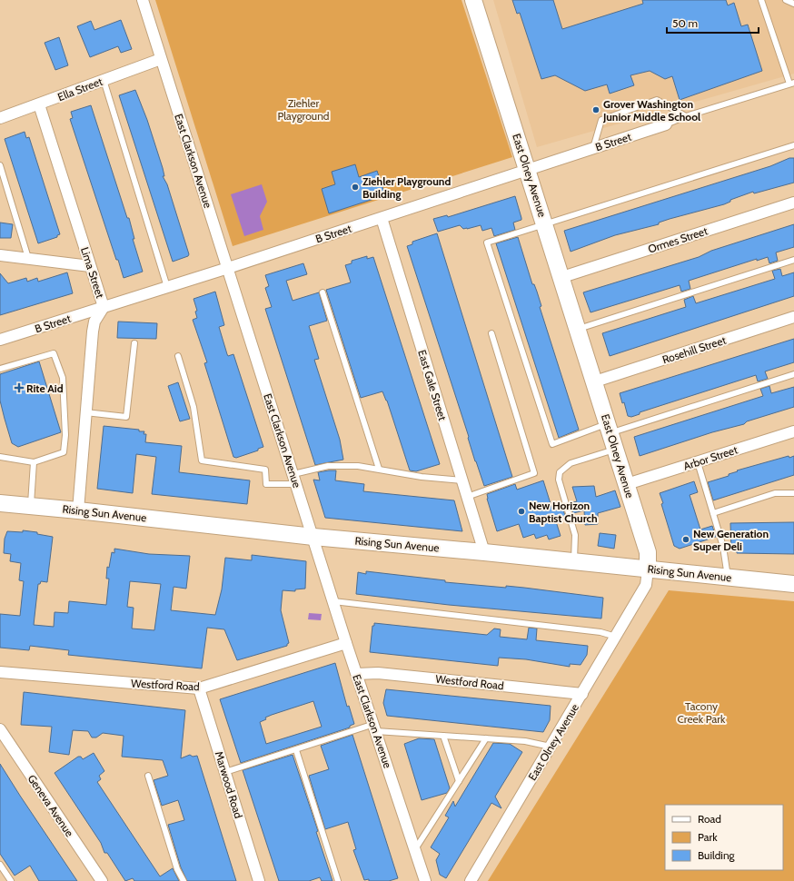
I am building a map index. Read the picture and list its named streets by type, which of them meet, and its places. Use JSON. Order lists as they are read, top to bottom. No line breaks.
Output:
{"streets":{"main road":["East Olney Avenue","Rising Sun Avenue"],"street":["Ella Street","B Street","East Clarkson Avenue","Ormes Street","Lima Street","Rosehill Street","East Gale Street","Arbor Street","Westford Road","Marwood Road","Geneva Avenue"]},"crossings":[["Ella Street","East Clarkson Avenue"],["Ella Street","Lima Street"],["B Street","East Clarkson Avenue"],["B Street","East Olney Avenue"],["B Street","Lima Street"],["B Street","East Gale Street"],["East Clarkson Avenue","Rising Sun Avenue"],["East Clarkson Avenue","Westford Road"],["East Olney Avenue","Ormes Street"],["East Olney Avenue","Rosehill Street"],["East Olney Avenue","Arbor Street"],["East Olney Avenue","Rising Sun Avenue"],["East Olney Avenue","Westford Road"],["Lima Street","Rising Sun Avenue"],["East Gale Street","Rising Sun Avenue"],["Westford Road","Marwood Road"]],"parks":["Ziehler Playground","Tacony Creek Park"],"places":{"other":["Grover Washington Junior Middle School","Ziehler Playground Building","New Horizon Baptist Church","New Generation Super Deli"],"health":["Rite Aid"]},"legend":["Road","Park","Building"],"scale_bar":"50 m"}
